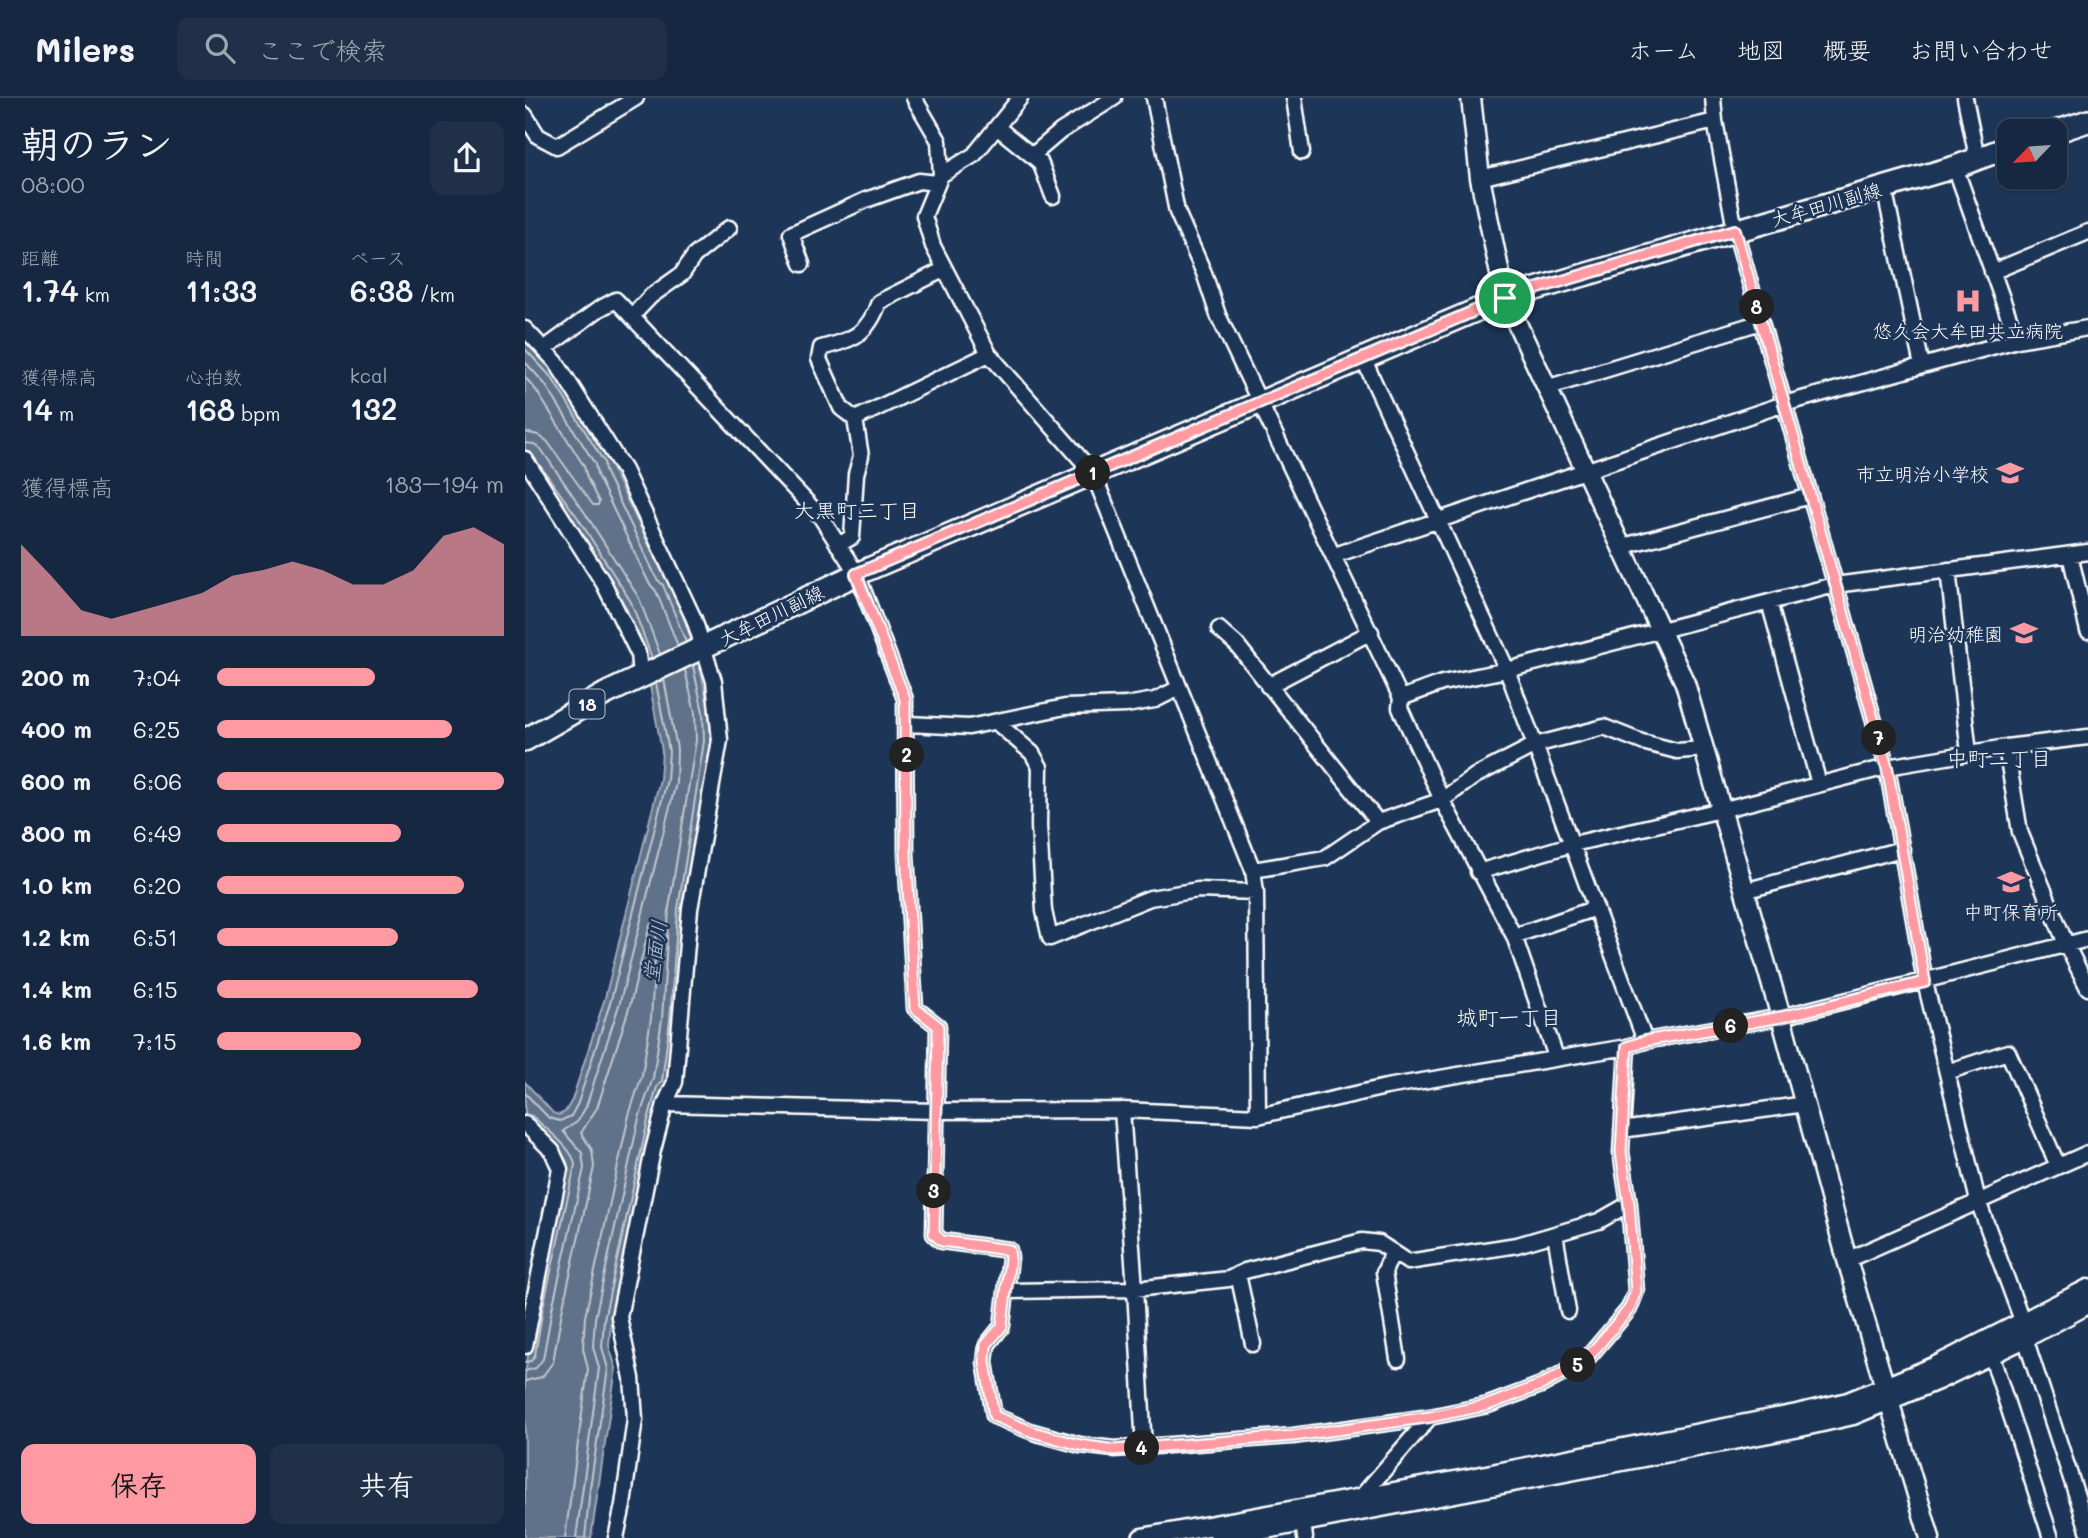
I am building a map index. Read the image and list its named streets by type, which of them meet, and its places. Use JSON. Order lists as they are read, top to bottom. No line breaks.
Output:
{"streets":{"main road":["大牟田川副線","18"]},"districts":["大黒町三丁目","中町二丁目","城町一丁目"],"water":["堂面川"],"places":{"hospital":["悠久会大牟田共立病院"],"school or university":["市立明治小学校","明治幼稚園","中町保育所"]},"north":"bottom left","page":{"header":"Milers","search":"ここで検索","nav":["ホーム","地図","概要","お問い合わせ"],"heading":["朝のラン","08:00"],"stats":[["距離","1.74 km"],["時間","11:33"],["ペース","6:38 /km"],["獲得標高","14 m"],["心拍数","168 bpm"],["kcal","132"]],"pins":["8","1","7","2","6","3","5","4"],"chart":["獲得標高","183–194 m"],"list":[{"name":"200 m","note":"7:04"},{"name":"400 m","note":"6:25"},{"name":"600 m","note":"6:06"},{"name":"800 m","note":"6:49"},{"name":"1.0 km","note":"6:20"},{"name":"1.2 km","note":"6:51"},{"name":"1.4 km","note":"6:15"},{"name":"1.6 km","note":"7:15"}],"buttons":["保存","共有"]}}
